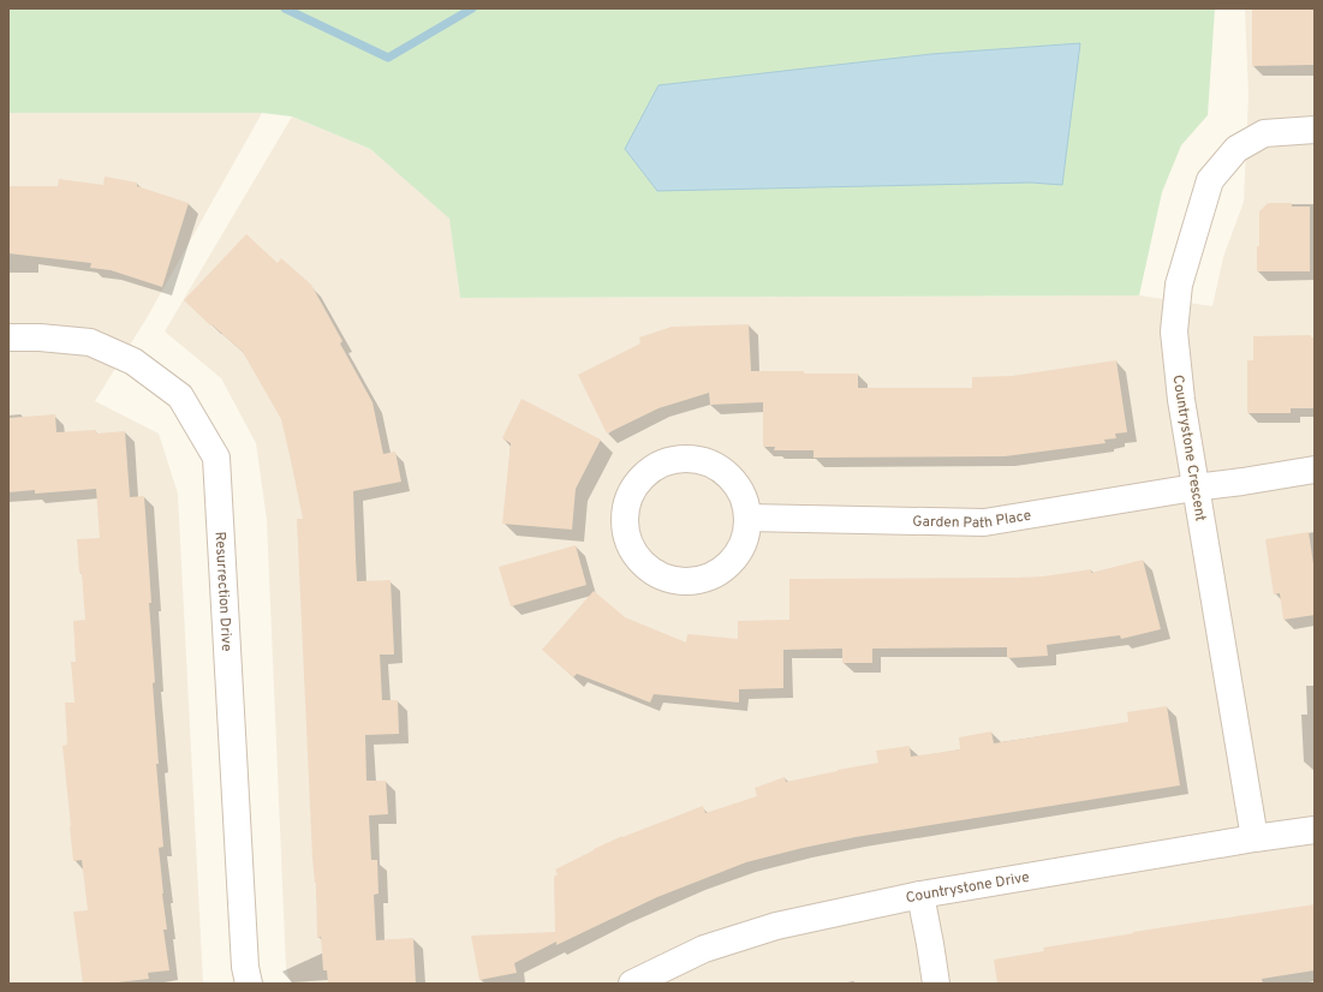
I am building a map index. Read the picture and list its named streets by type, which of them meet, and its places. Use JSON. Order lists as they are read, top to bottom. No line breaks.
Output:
{"streets":{"street":["Countrystone Crescent","Garden Path Place","Resurrection Drive","Countrystone Drive"]},"crossings":[["Countrystone Crescent","Garden Path Place"],["Countrystone Crescent","Countrystone Drive"]]}
